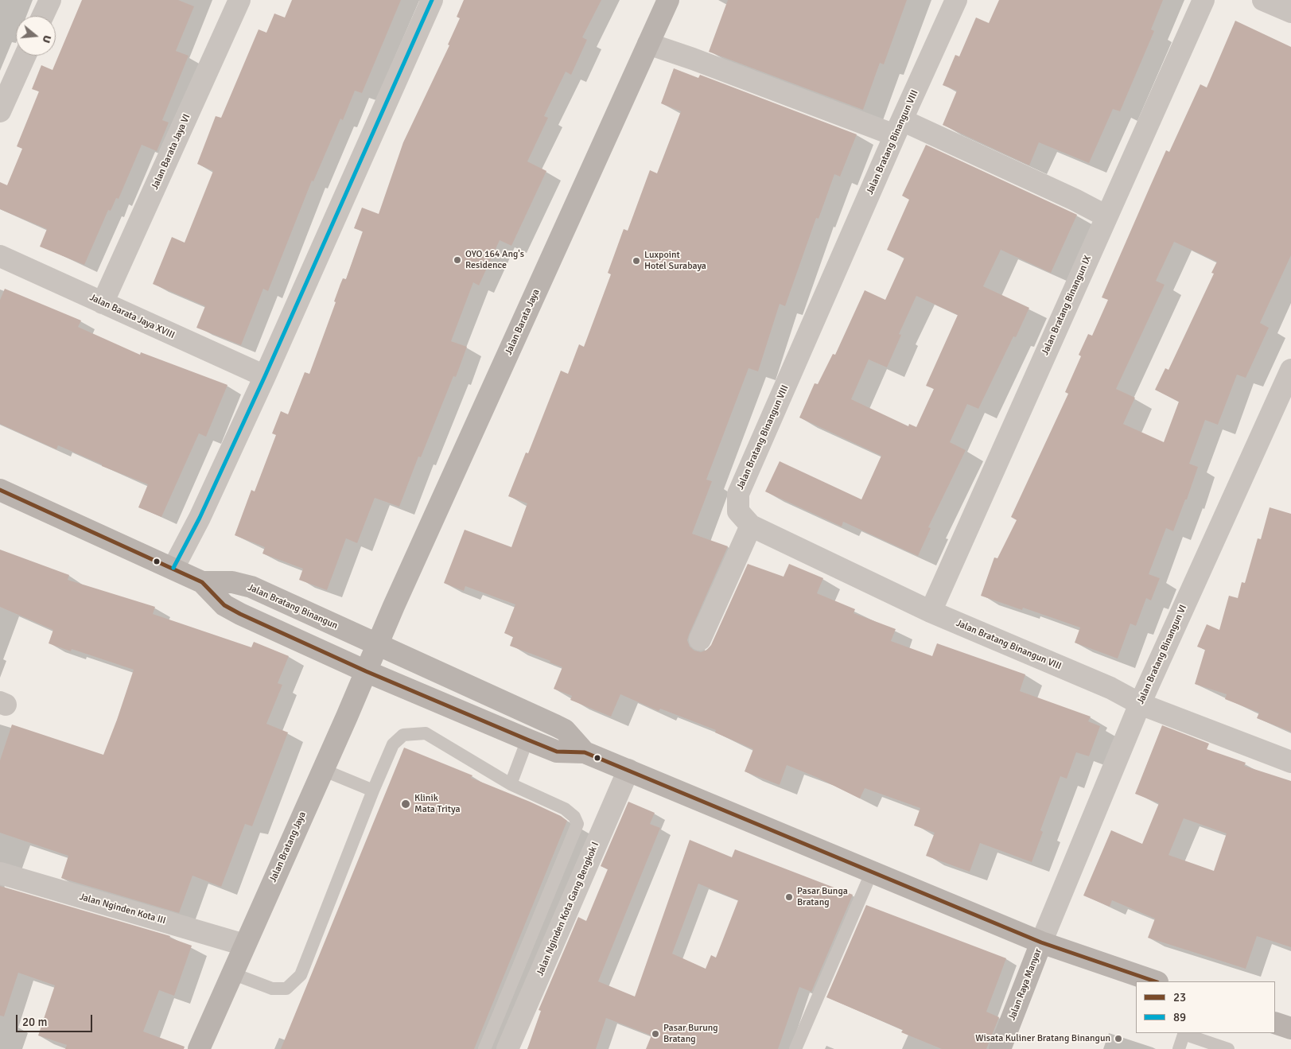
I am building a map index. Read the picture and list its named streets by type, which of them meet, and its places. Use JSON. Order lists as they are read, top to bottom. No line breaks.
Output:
{"streets":{"street":["Jalan Bratang Binangun VIII","Jalan Barata Jaya VI","Jalan Bratang Binangun IX","Jalan Barata Jaya XVIII","Jalan Barata Jaya","Jalan Bratang Binangun","Jalan Bratang Binangun VI","Jalan Bratang Jaya","Jalan Nginden Kota III","Jalan Nginden Kota Gang Bengkok I","Jalan Raya Manyar"]},"crossings":[["Jalan Bratang Binangun VIII","Jalan Bratang Binangun IX"],["Jalan Bratang Binangun VIII","Jalan Bratang Binangun VI"],["Jalan Barata Jaya VI","Jalan Barata Jaya XVIII"],["Jalan Barata Jaya","Jalan Bratang Binangun"],["Jalan Barata Jaya","Jalan Bratang Jaya"],["Jalan Bratang Binangun","Jalan Bratang Binangun VI"],["Jalan Bratang Binangun","Jalan Bratang Jaya"],["Jalan Bratang Binangun","Jalan Nginden Kota Gang Bengkok I"],["Jalan Bratang Binangun","Jalan Raya Manyar"],["Jalan Bratang Binangun VI","Jalan Raya Manyar"],["Jalan Bratang Jaya","Jalan Nginden Kota III"]],"places":["OYO 164 Ang's Residence","Luxpoint Hotel Surabaya","Klinik Mata Tritya","Pasar Bunga Bratang","Pasar Burung Bratang","Wisata Kuliner Bratang Binangun"],"lines":["transit line 89","transit line 23"],"legend":["23","89"],"scale_bar":"20 m","north":"right"}
